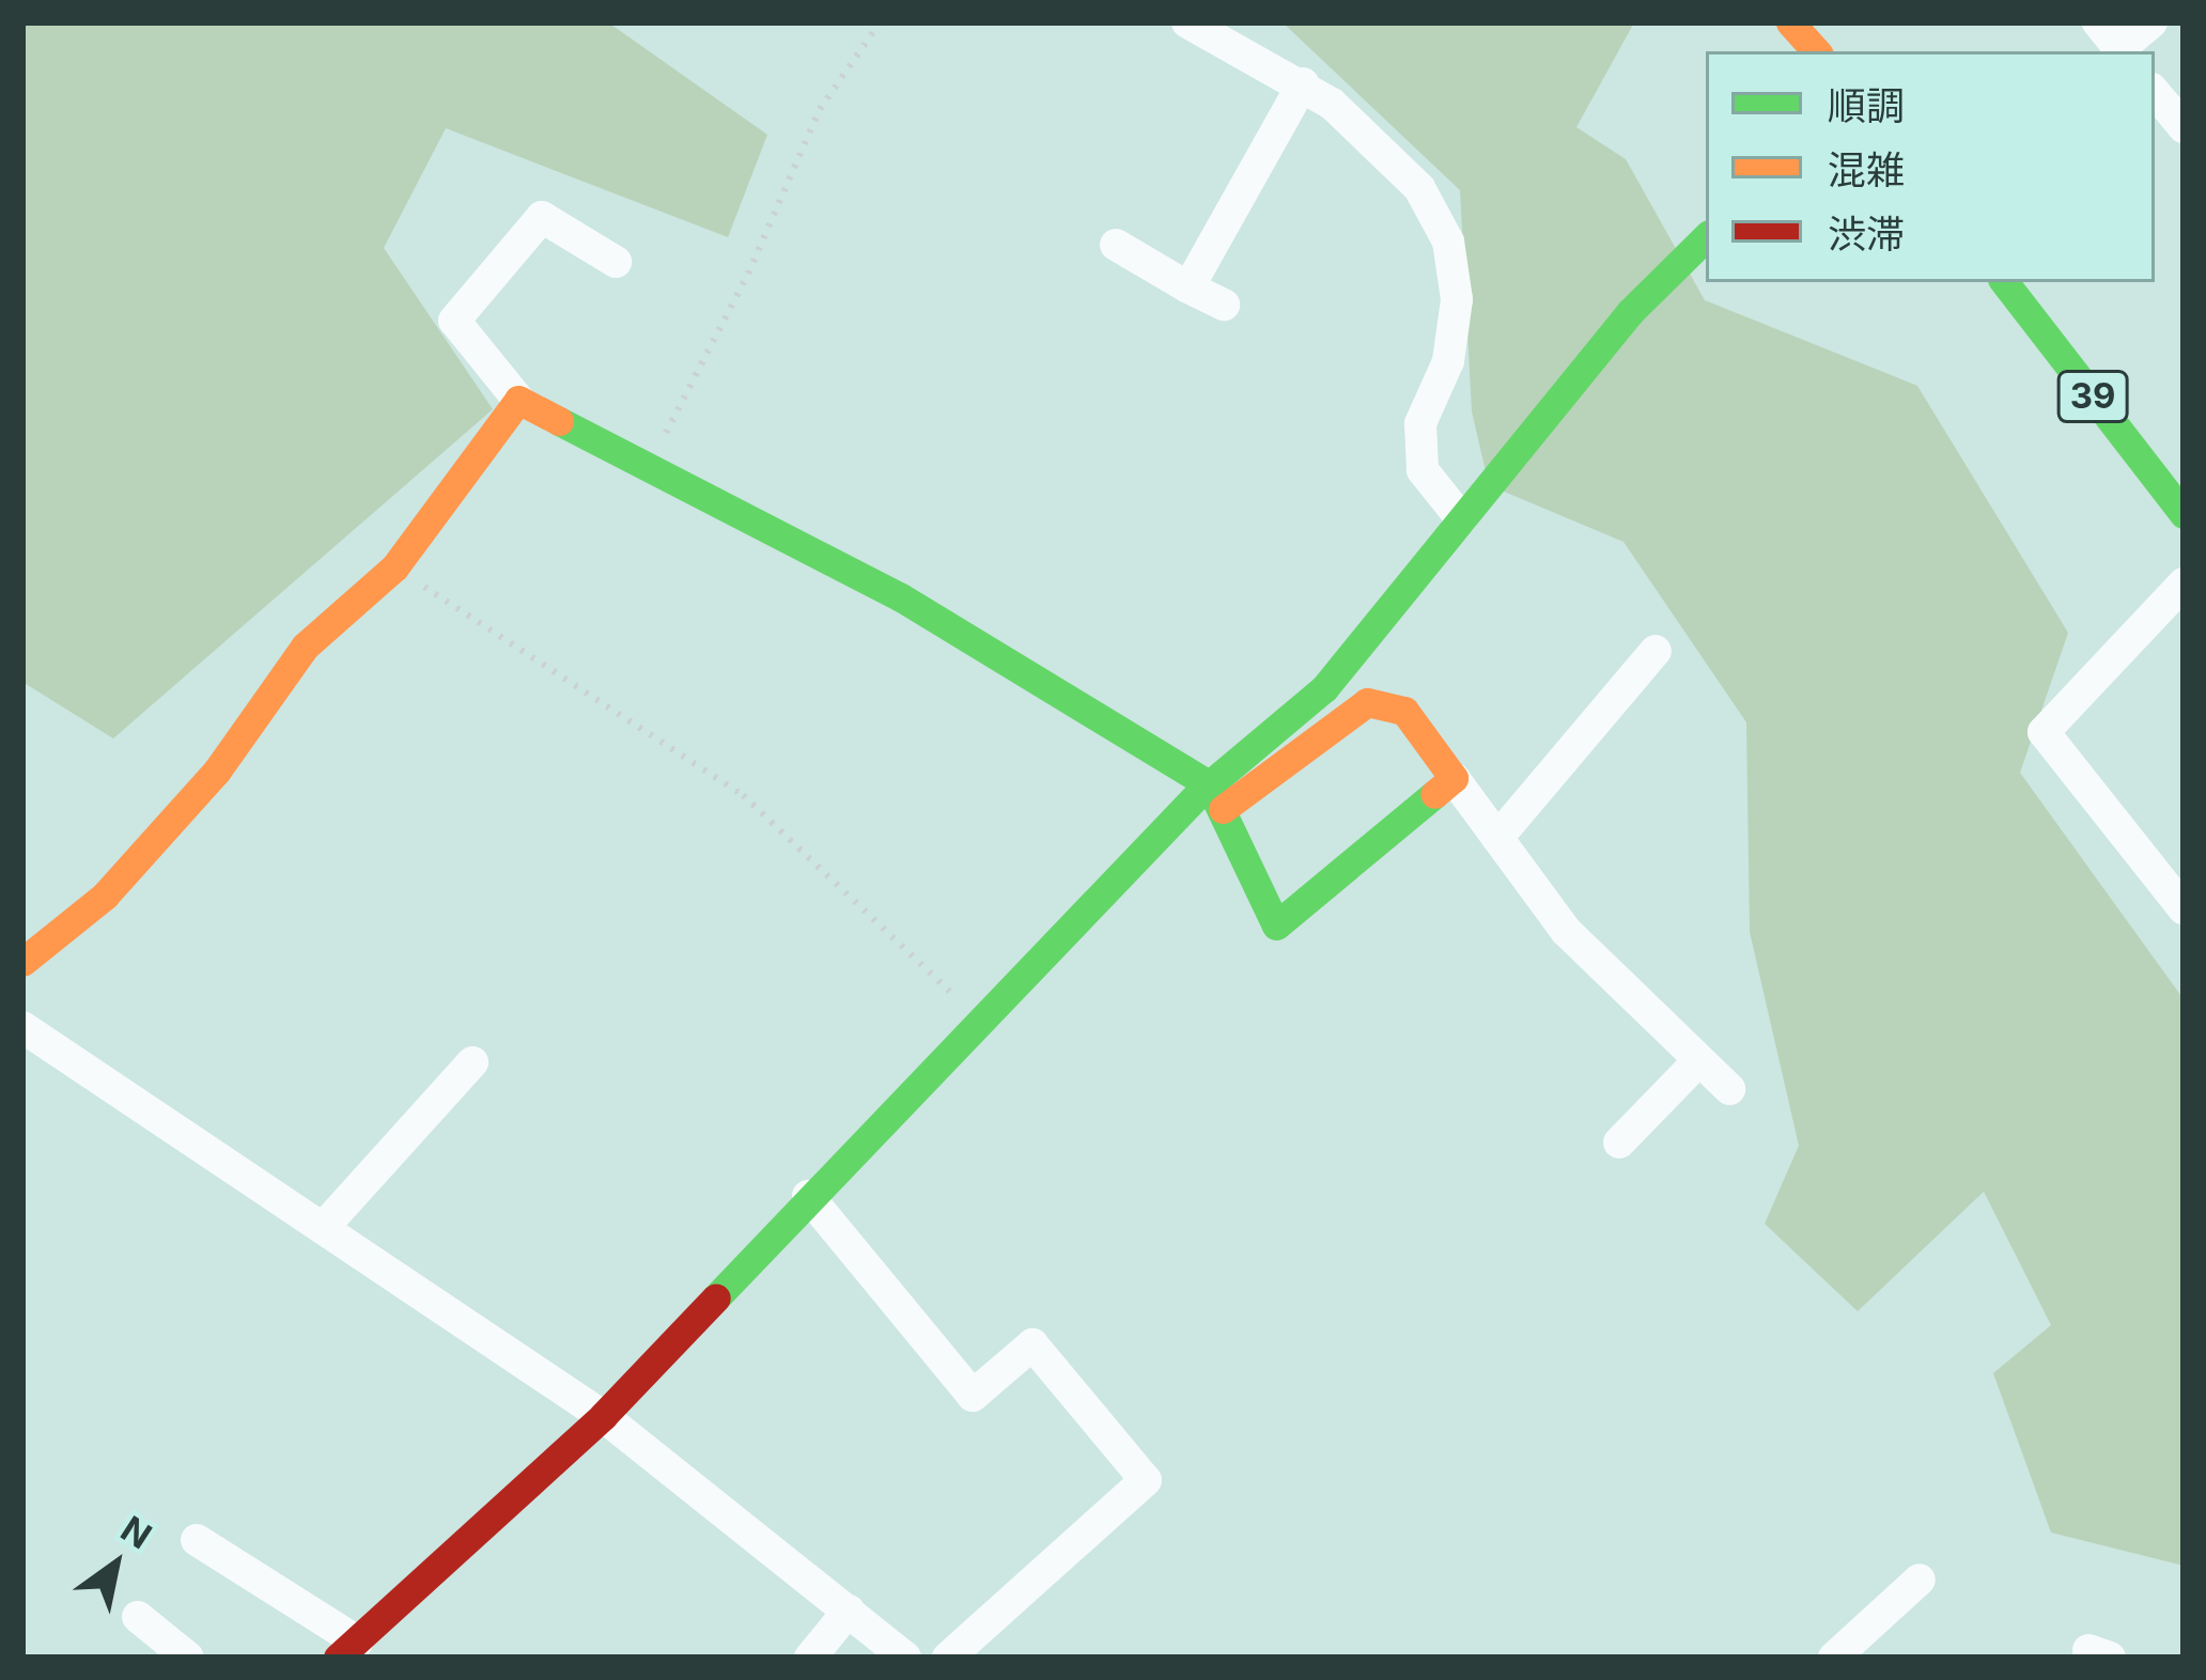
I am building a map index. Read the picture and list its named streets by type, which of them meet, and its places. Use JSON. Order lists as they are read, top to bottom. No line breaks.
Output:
{"streets":{"street":["39"]},"legend":["順調","混雑","渋滞"],"north":"top right"}
